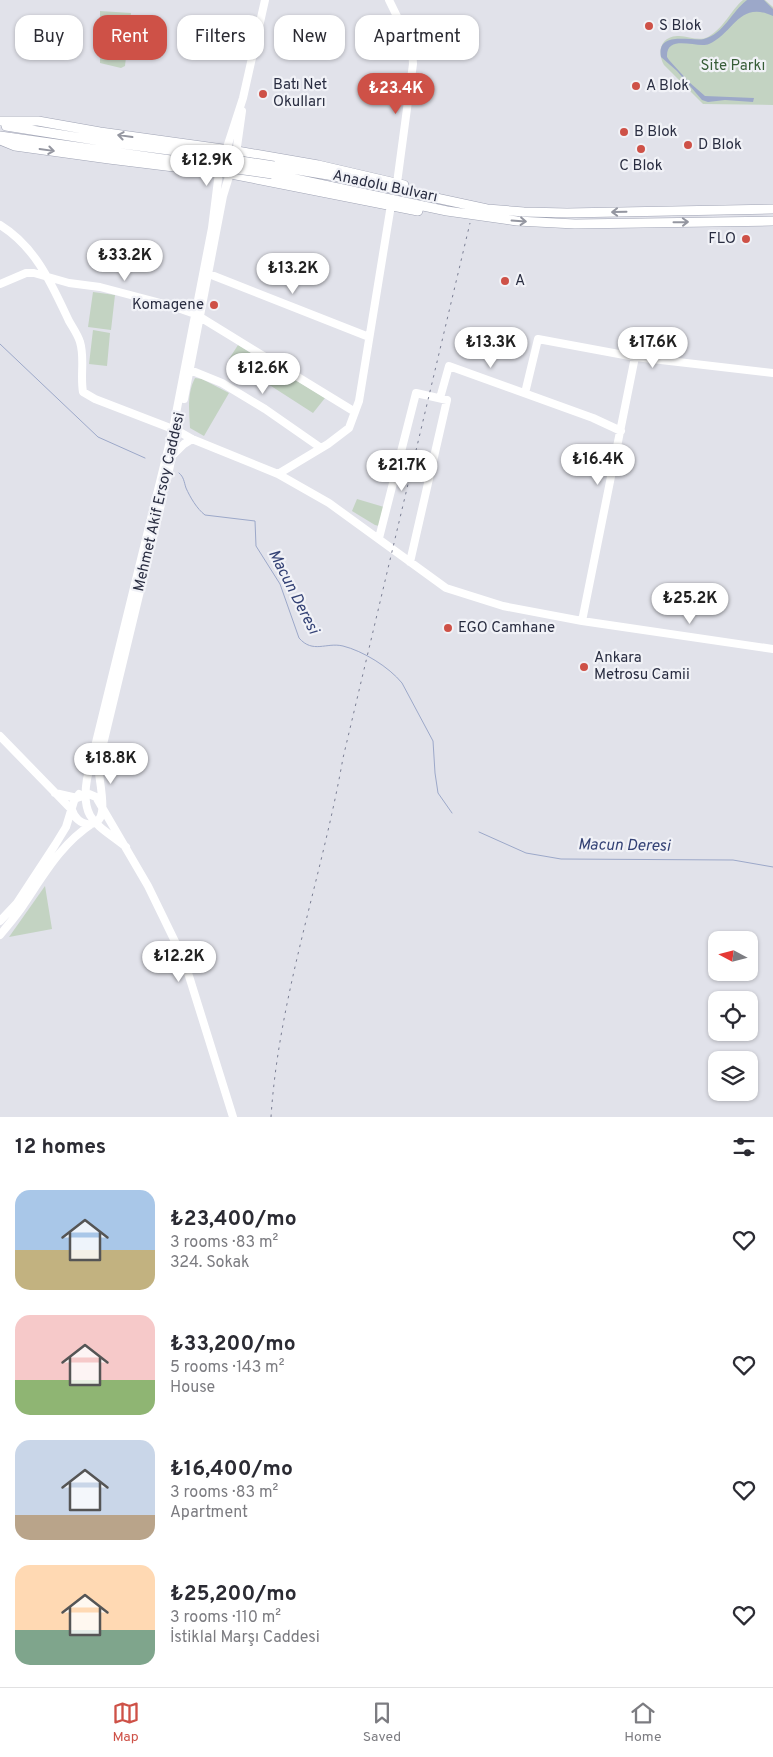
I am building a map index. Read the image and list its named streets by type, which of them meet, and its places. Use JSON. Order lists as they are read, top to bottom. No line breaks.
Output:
{"streets":{"main road":["Anadolu Bulvarı","Mehmet Akif Ersoy Caddesi"]},"water":["Macun Deresi"],"parks":["Site Parkı"],"places":["S Blok","A Blok","Batı Net Okulları","B Blok","D Blok","C Blok","FLO","A","Komagene","EGO Camhane","Ankara Metrosu Camii"],"north":"left","page":{"chip":["Buy","Rent","Filters","New","Apartment"],"price":["₺23.4K","₺12.9K","₺33.2K","₺13.2K","₺13.3K","₺17.6K","₺12.6K","₺16.4K","₺21.7K","₺25.2K","₺18.8K","₺12.2K"],"heading":"12 homes","list":[{"name":"₺23,400/mo","note":"3 rooms · 83 m² · 324. Sokak"},{"name":"₺33,200/mo","note":"5 rooms · 143 m² · House"},{"name":"₺16,400/mo","note":"3 rooms · 83 m² · Apartment"},{"name":"₺25,200/mo","note":"3 rooms · 110 m² · İstiklal Marşı Caddesi"}],"tabs":["Map","Saved","Home"]}}
